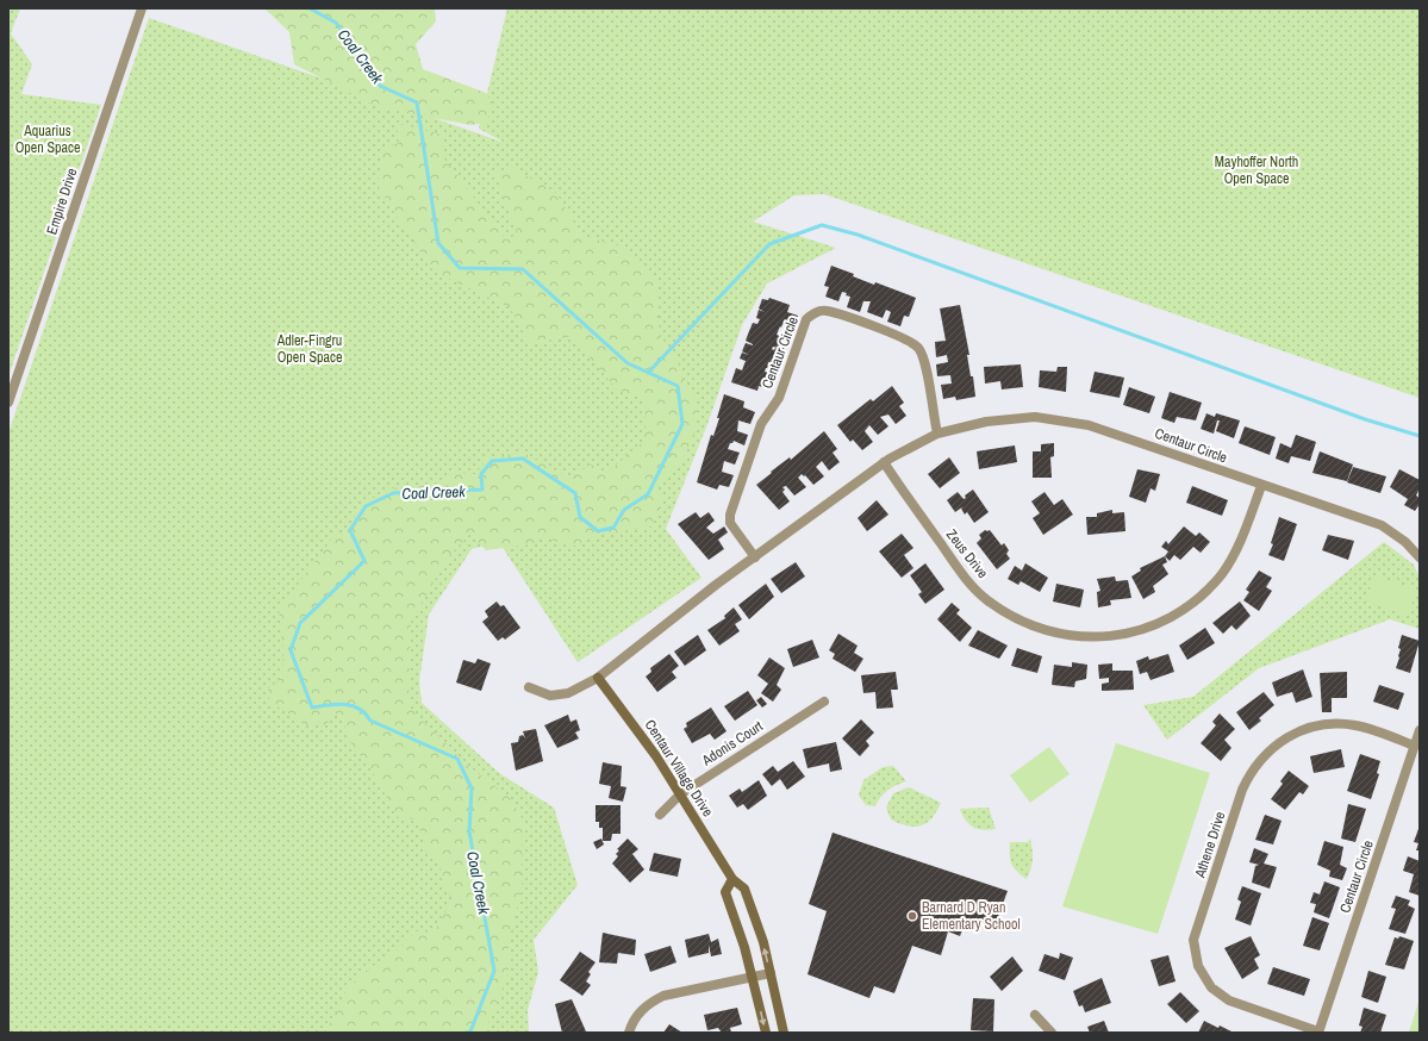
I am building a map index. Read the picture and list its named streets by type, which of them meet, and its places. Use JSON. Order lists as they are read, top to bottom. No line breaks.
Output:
{"streets":{"street":["Empire Drive","Centaur Circle","Zeus Drive","Adonis Court","Centaur Village Drive","Athene Drive"]},"crossings":[["Centaur Circle","Zeus Drive"],["Centaur Circle","Centaur Village Drive"],["Centaur Circle","Athene Drive"],["Adonis Court","Centaur Village Drive"]],"water":["Coal Creek"],"parks":["Aquarius Open Space","Mayhoffer North Open Space","Adler-Fingru Open Space"],"places":["Barnard D Ryan Elementary School"]}
